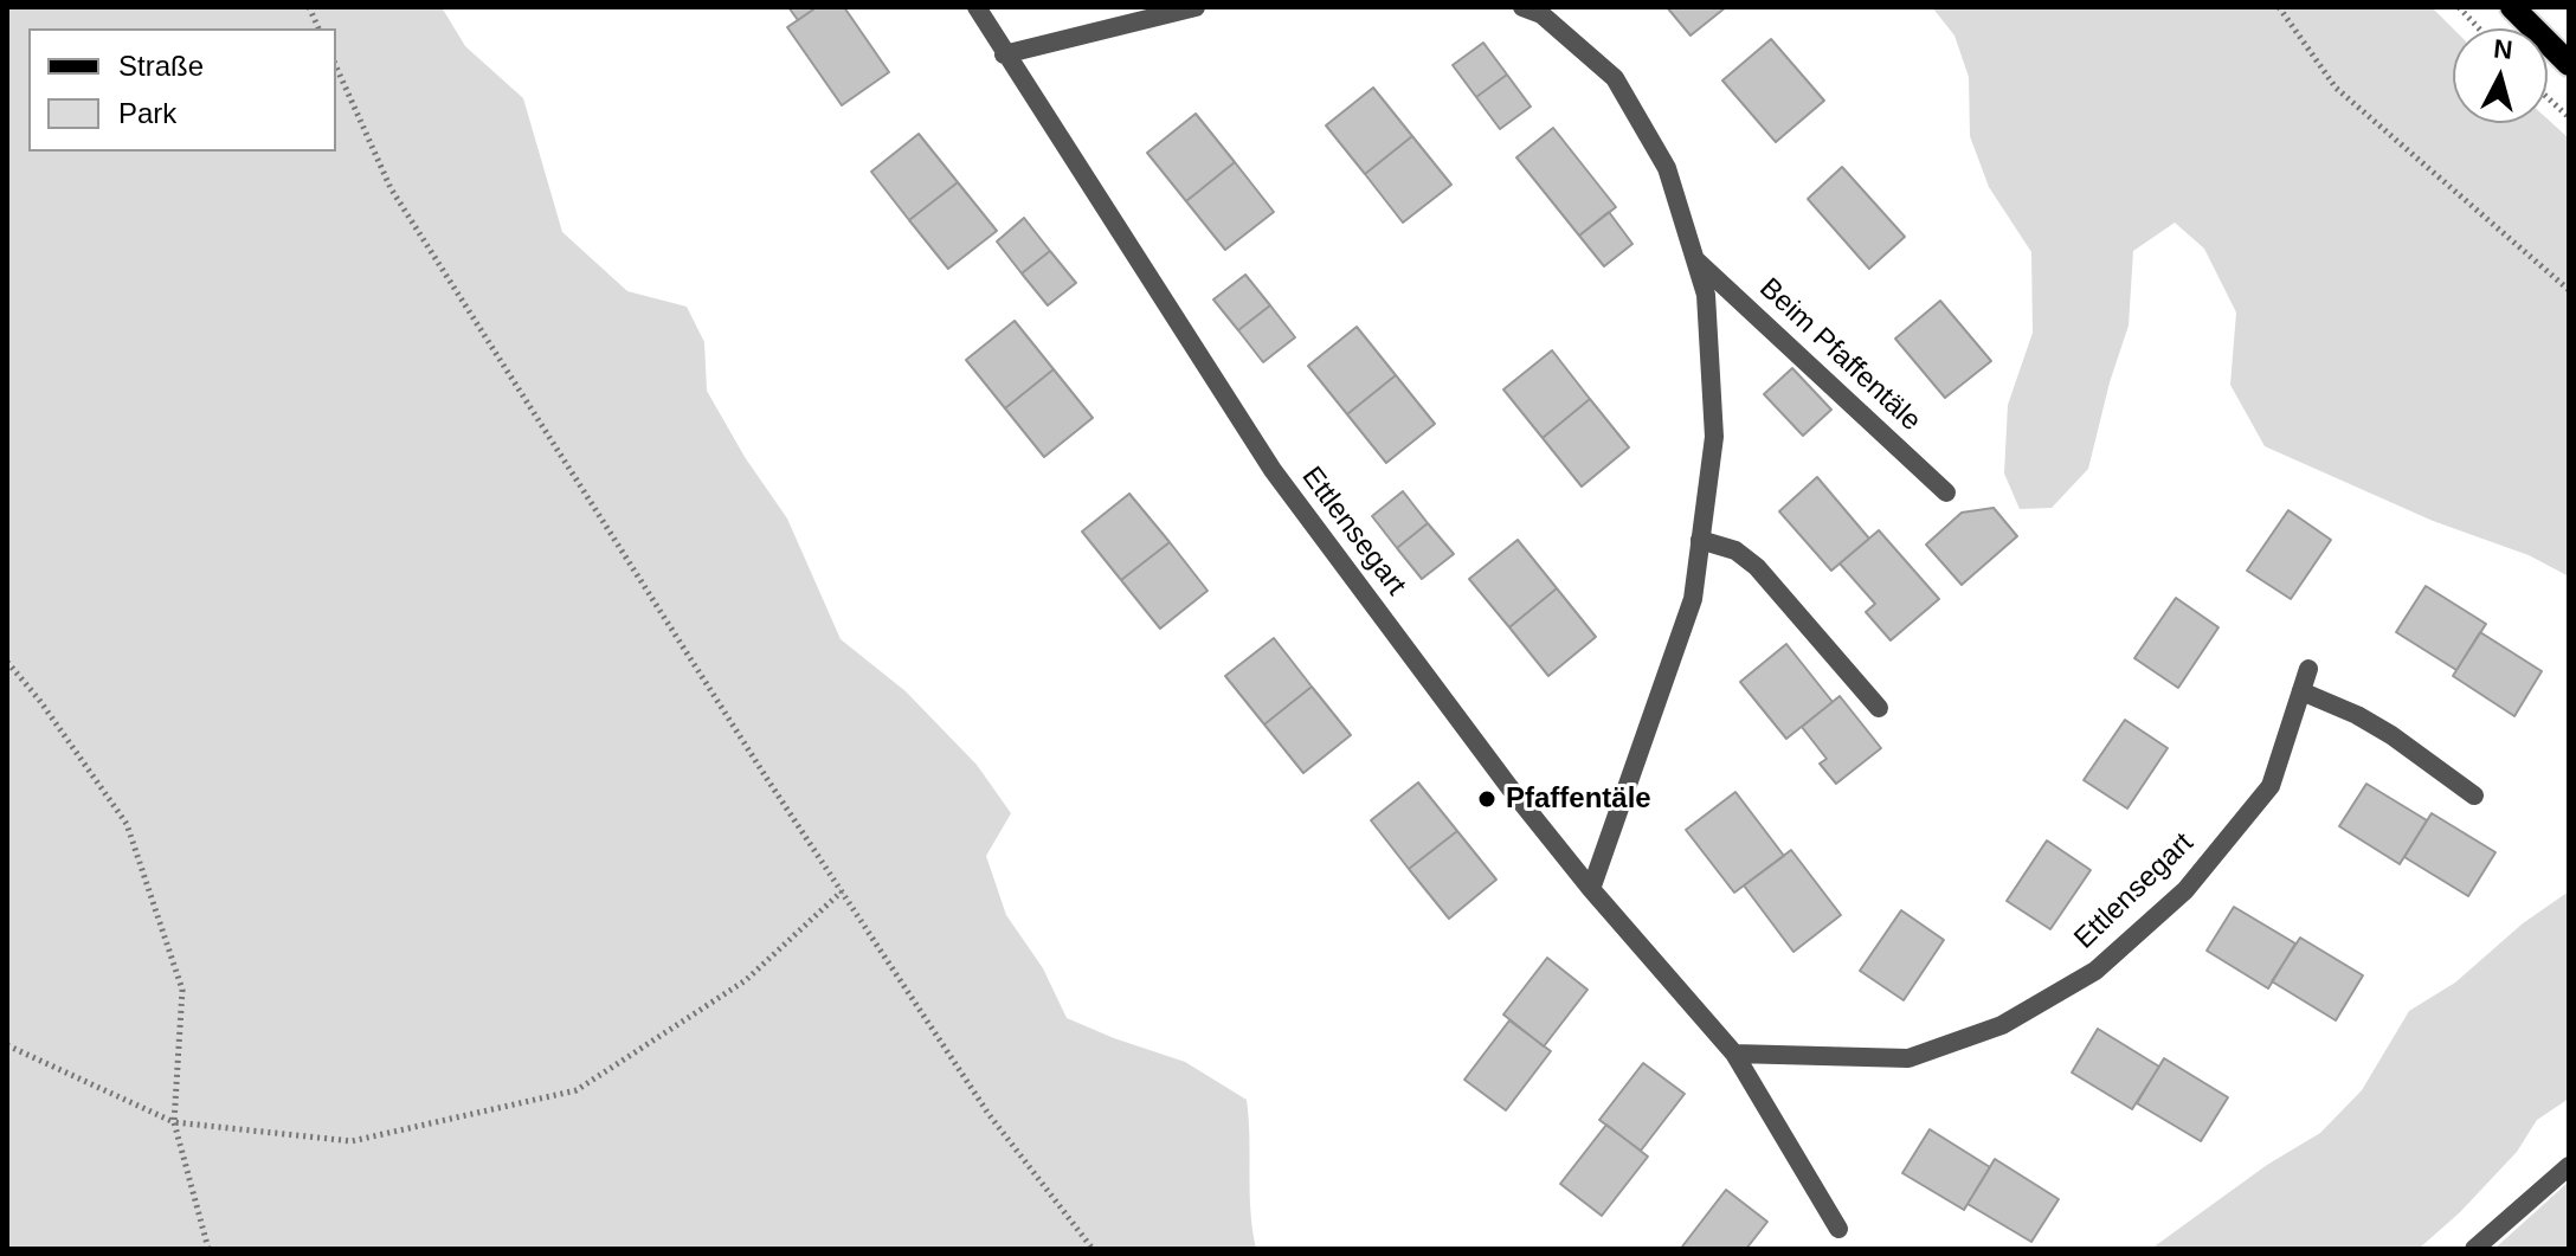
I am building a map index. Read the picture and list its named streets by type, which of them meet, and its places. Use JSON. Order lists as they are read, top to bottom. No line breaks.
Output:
{"streets":{"street":["Beim Pfaffentäle","Ettlensegart"]},"places":["Pfaffentäle"],"legend":["Straße","Park"],"north":"top"}
